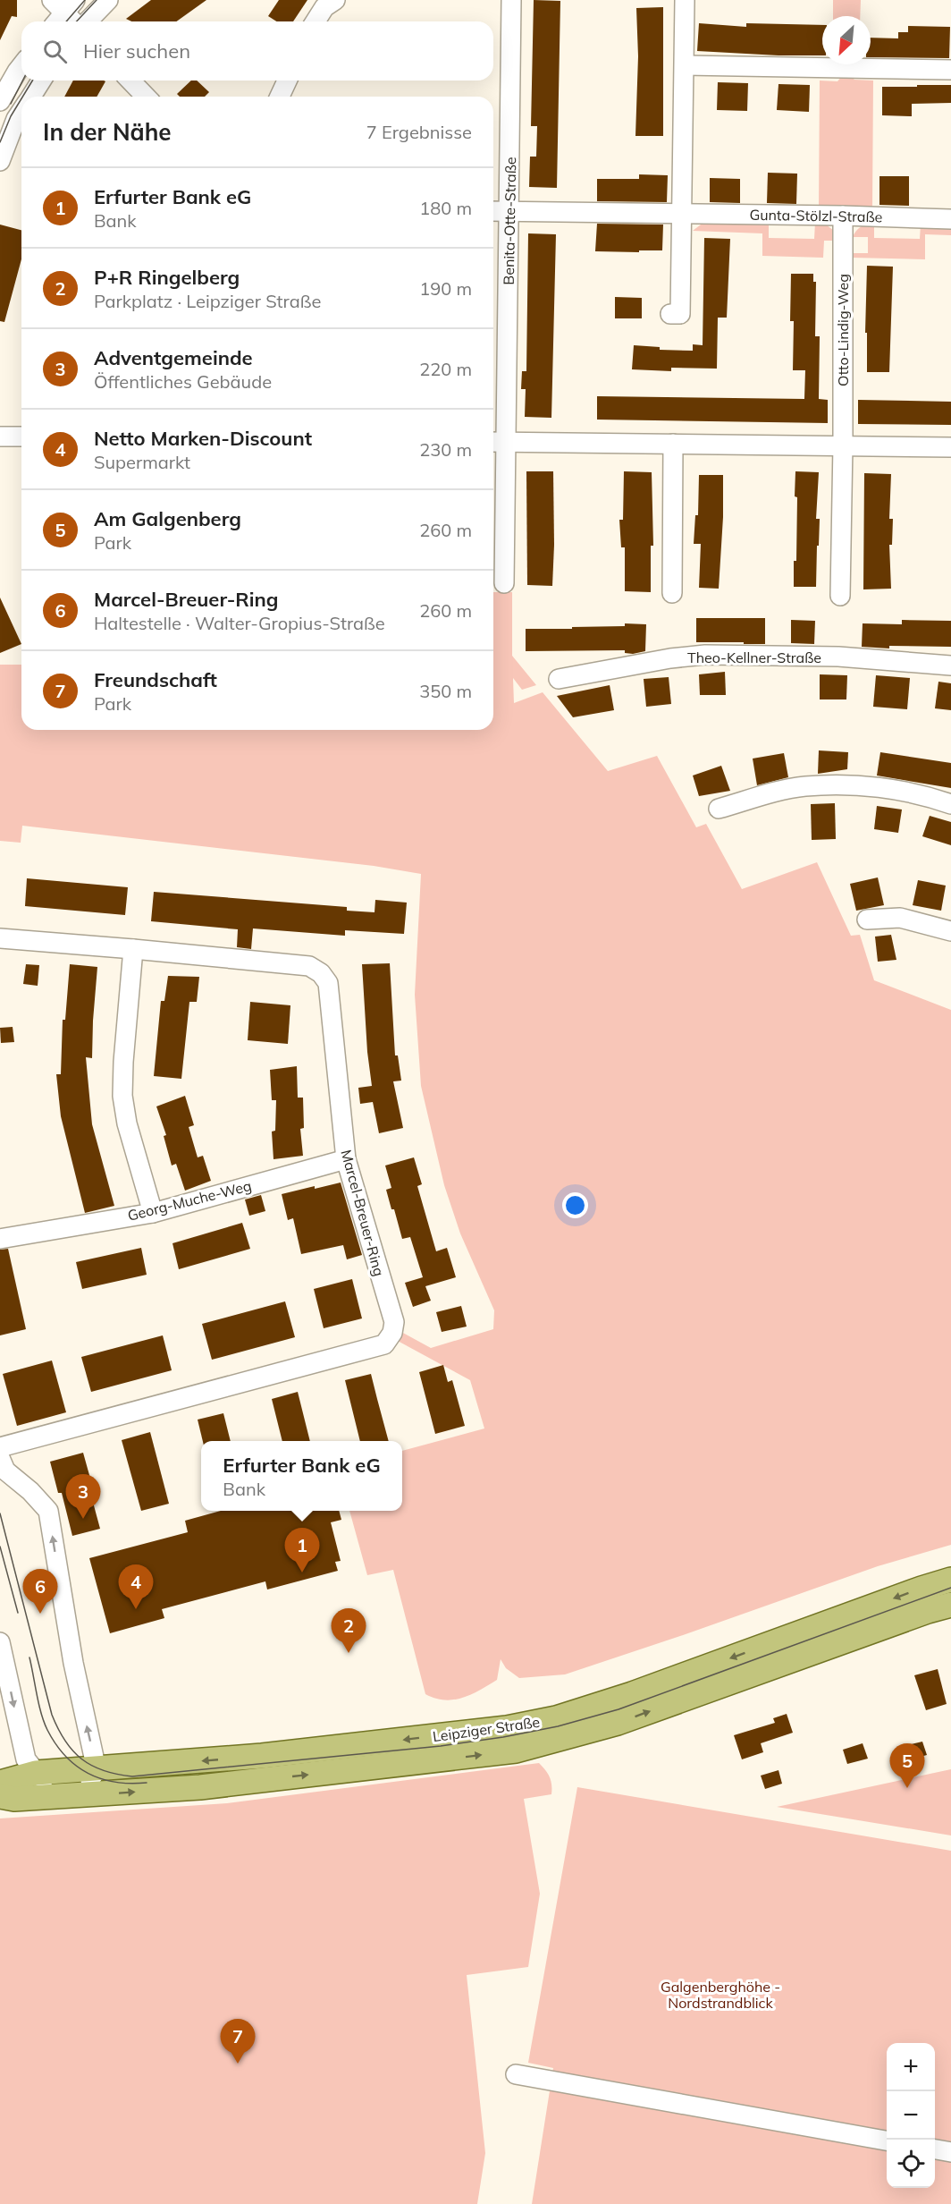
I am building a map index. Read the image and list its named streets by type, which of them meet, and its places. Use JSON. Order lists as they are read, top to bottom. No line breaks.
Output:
{"streets":{"main road":["Leipziger Straße"],"street":["Gunta-Stölzl-Straße","Benita-Otte-Straße","Otto-Lindig-Weg","Theo-Kellner-Straße","Georg-Muche-Weg","Marcel-Breuer-Ring"]},"crossings":[["Gunta-Stölzl-Straße","Benita-Otte-Straße"],["Gunta-Stölzl-Straße","Otto-Lindig-Weg"],["Georg-Muche-Weg","Marcel-Breuer-Ring"]],"parks":["Galgenberghöhe - Nordstrandblick"],"north":"bottom left","page":{"search":"Hier suchen","heading":["In der Nähe","7 Ergebnisse"],"list":[{"mark":"1","name":"Erfurter Bank eG","note":"Bank","value":"180 m"},{"mark":"2","name":"P+R Ringelberg","note":"Parkplatz · Leipziger Straße","value":"190 m"},{"mark":"3","name":"Adventgemeinde","note":"Öffentliches Gebäude","value":"220 m"},{"mark":"4","name":"Netto Marken-Discount","note":"Supermarkt","value":"230 m"},{"mark":"5","name":"Am Galgenberg","note":"Park","value":"260 m"},{"mark":"6","name":"Marcel-Breuer-Ring","note":"Haltestelle · Walter-Gropius-Straße","value":"260 m"},{"mark":"7","name":"Freundschaft","note":"Park","value":"350 m"}],"popup":["Erfurter Bank eG","Bank"],"pins":["3","1","4","6","2","5","7"],"map_buttons":["+","−"]}}
